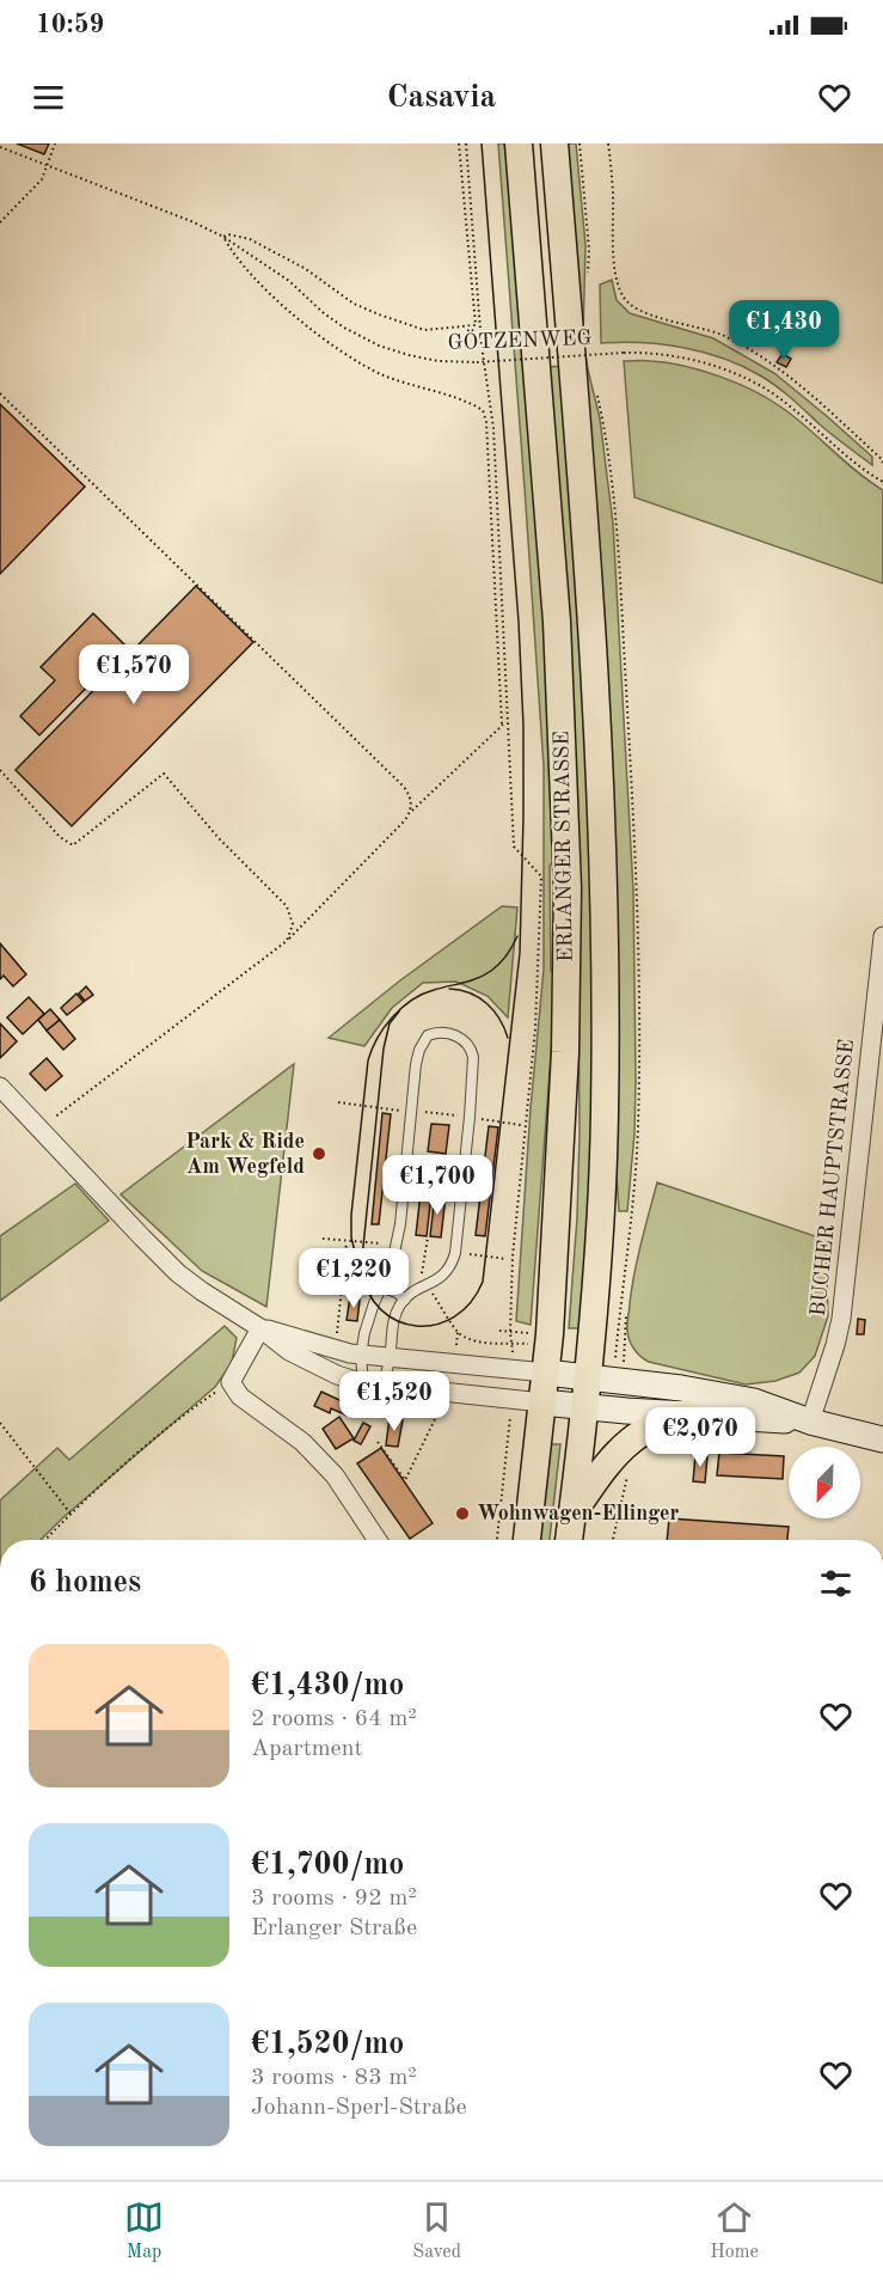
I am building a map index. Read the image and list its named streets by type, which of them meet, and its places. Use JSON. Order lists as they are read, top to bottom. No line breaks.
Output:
{"streets":{"main road":["ERLANGER STRASSE"],"street":["BUCHER HAUPTSTRASSE"],"path":["GÖTZENWEG"]},"places":["Park & Ride Am Wegfeld","Wohnwagen-Ellinger"],"north":"bottom left","page":{"status":"10:59","header":"Casavia","price":["€1,430","€1,570","€1,700","€1,220","€1,520","€2,070"],"heading":"6 homes","list":[{"name":"€1,430/mo","note":"2 rooms · 64 m² · Apartment"},{"name":"€1,700/mo","note":"3 rooms · 92 m² · Erlanger Straße"},{"name":"€1,520/mo","note":"3 rooms · 83 m² · Johann-Sperl-Straße"}],"tabs":["Map","Saved","Home"]}}
